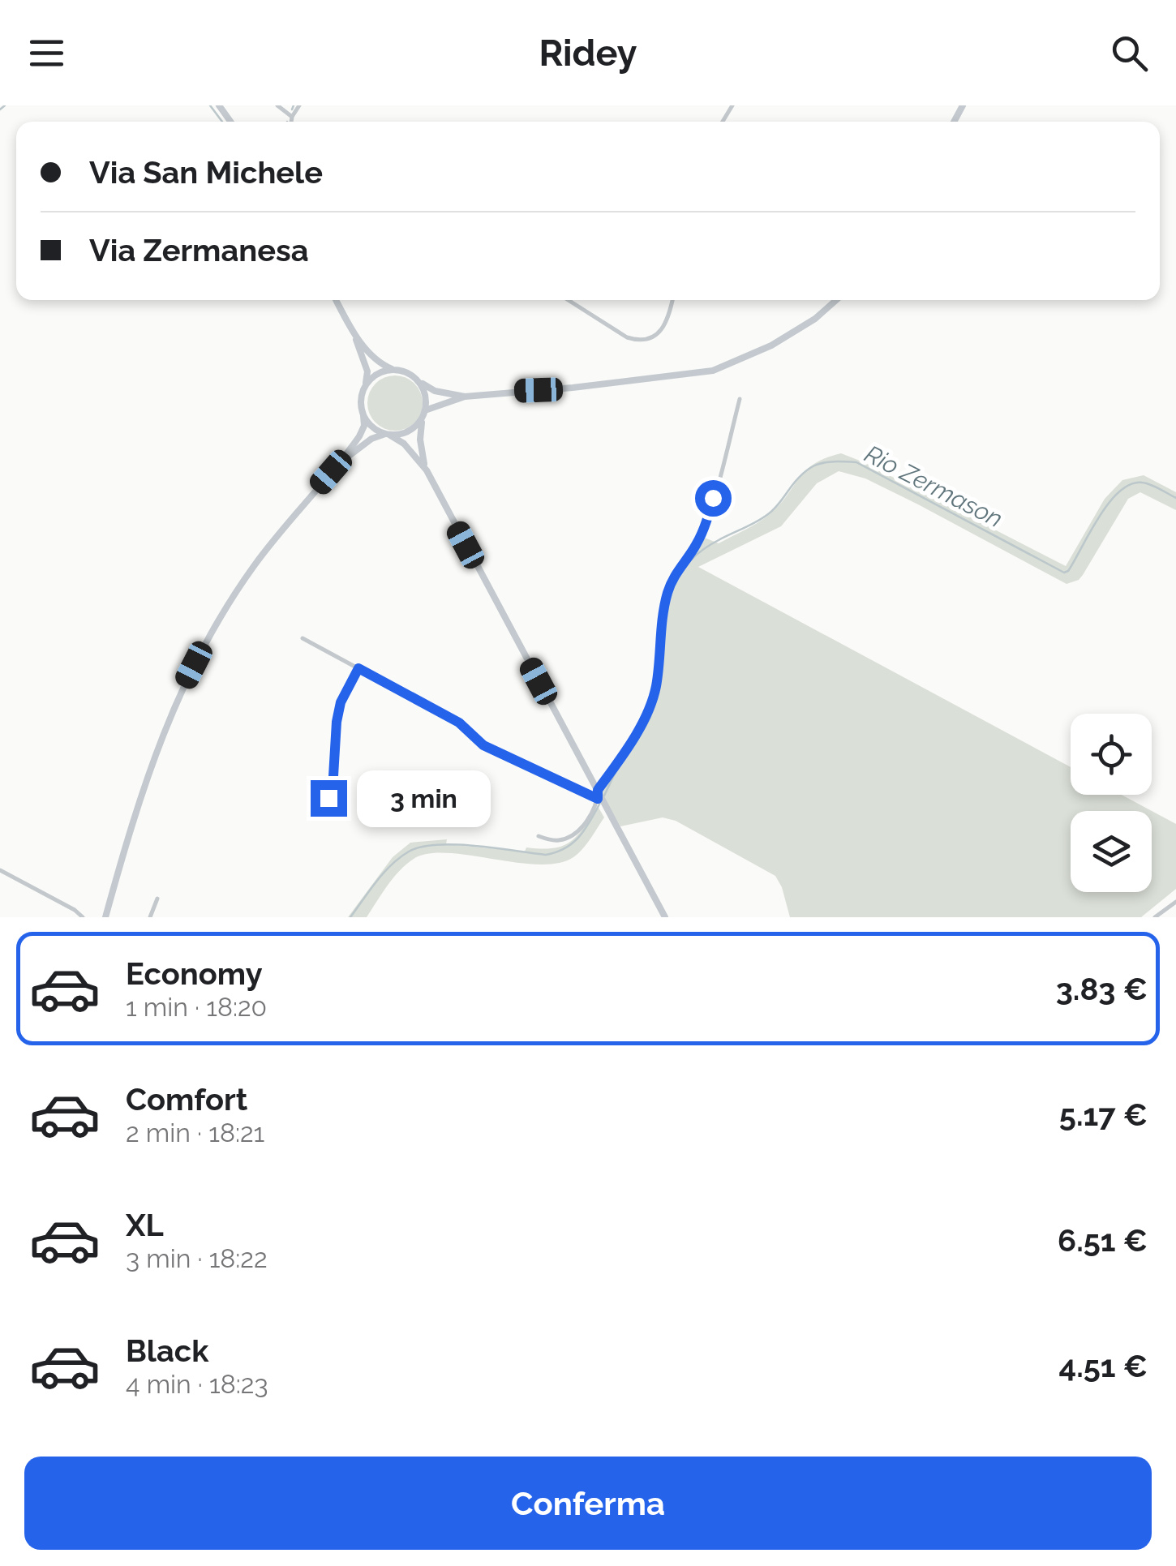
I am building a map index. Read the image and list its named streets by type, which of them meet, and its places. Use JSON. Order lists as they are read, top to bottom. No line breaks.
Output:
{"water":["Rio Zermason"],"page":{"header":"Ridey","banner":["Via San Michele","Via Zermanesa"],"bubble":"3 min","list":[{"name":"Economy","note":"1 min · 18:20","value":"3.83 €"},{"name":"Comfort","note":"2 min · 18:21","value":"5.17 €"},{"name":"XL","note":"3 min · 18:22","value":"6.51 €"},{"name":"Black","note":"4 min · 18:23","value":"4.51 €"}],"buttons":"Conferma"}}
